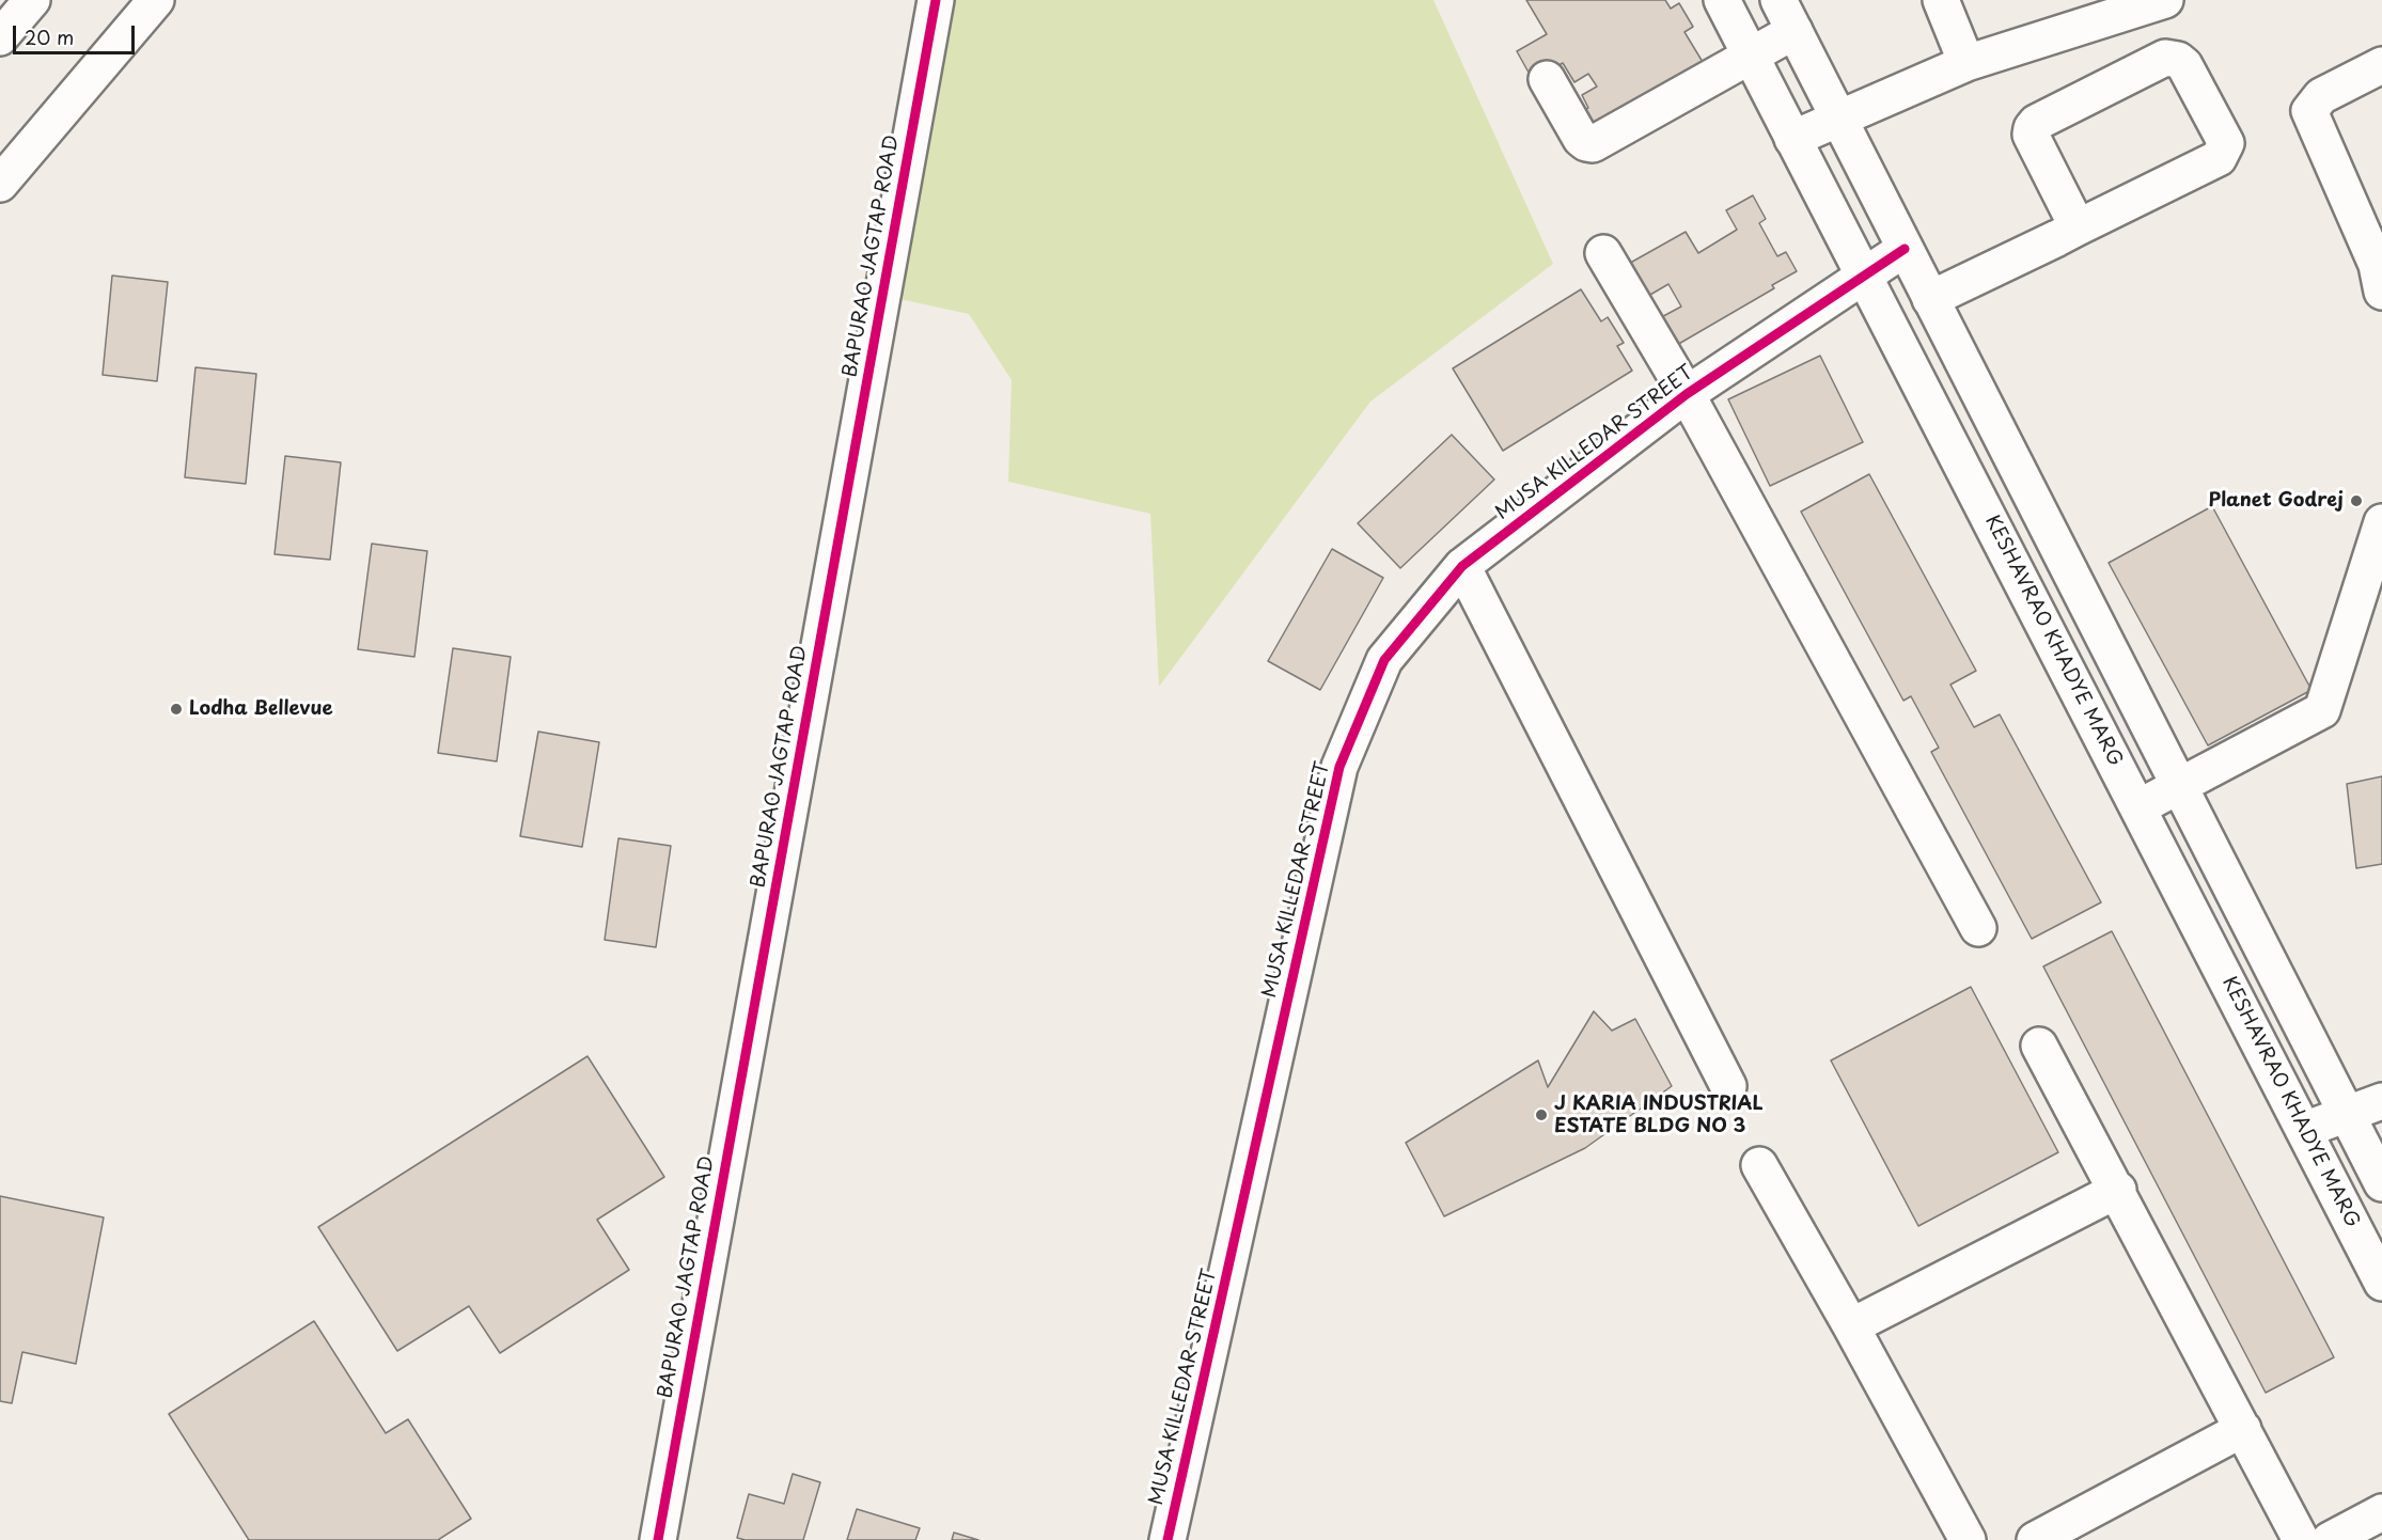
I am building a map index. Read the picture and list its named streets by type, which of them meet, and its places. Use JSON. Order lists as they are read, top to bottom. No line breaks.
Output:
{"streets":{"street":["BAPURAO JAGTAP ROAD","MUSA KILLEDAR STREET","KESHAVRAO KHADYE MARG"]},"crossings":[["MUSA KILLEDAR STREET","KESHAVRAO KHADYE MARG"]],"places":["Planet Godrej","Lodha Bellevue","J KARIA INDUSTRIAL ESTATE BLDG NO 3"],"scale_bar":"20 m"}
